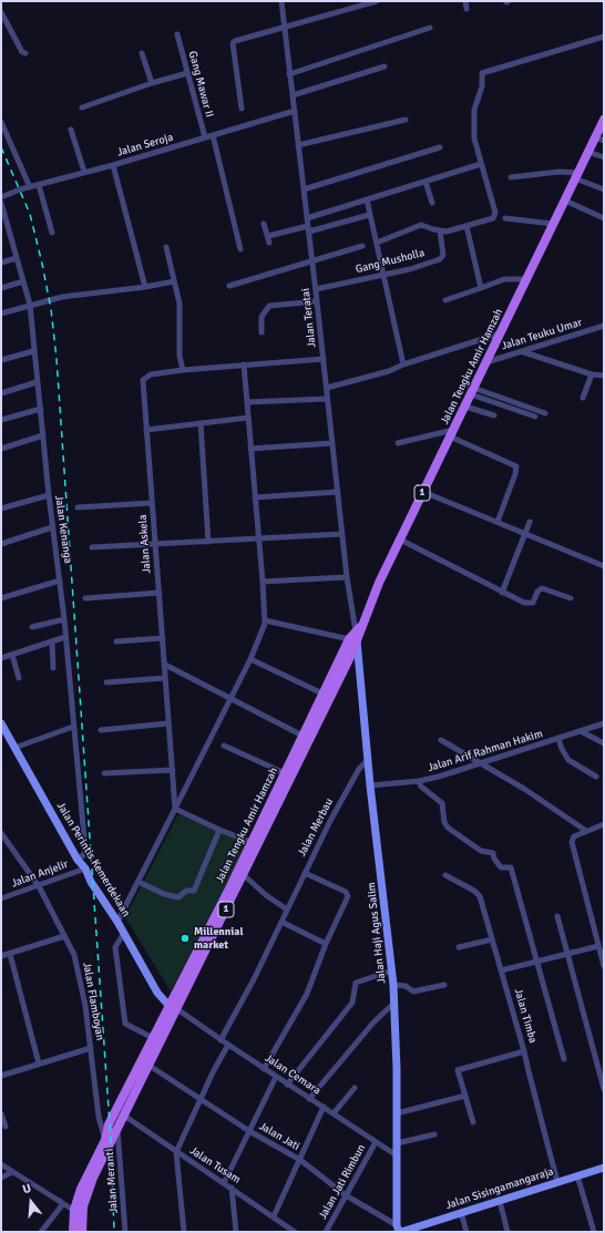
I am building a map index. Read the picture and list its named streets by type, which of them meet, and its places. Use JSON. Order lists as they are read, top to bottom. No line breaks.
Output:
{"streets":{"main road":["Jalan Tengku Amir Hamzah","1"],"street":["Gang Mawar II","Jalan Seroja","Gang Musholla","Jalan Teratai","Jalan Teuku Umar","Jalan Kenanga","Jalan Askela","Jalan Arif Rahman Hakim","Jalan Merbau","Jalan Perintis Kemerdekaan","Jalan Anjelir","Jalan Haji Agus Salim","Jalan Flamboyan","Jalan Timba","Jalan Cemara","Jalan Jati","Jalan Tusam","Jalan Meranti","Jalan Jati Rimbun","Jalan Sisingamangaraja"]},"crossings":[["Gang Mawar II","Jalan Seroja"],["Jalan Seroja","Jalan Teratai"],["Gang Musholla","Jalan Teratai"],["Jalan Teratai","Jalan Tengku Amir Hamzah"],["Jalan Teratai","Jalan Askela"],["Jalan Teratai","Jalan Haji Agus Salim"],["Jalan Teuku Umar","Jalan Tengku Amir Hamzah"],["Jalan Tengku Amir Hamzah","Jalan Perintis Kemerdekaan"],["Jalan Tengku Amir Hamzah","Jalan Haji Agus Salim"],["Jalan Tengku Amir Hamzah","Jalan Flamboyan"],["Jalan Tengku Amir Hamzah","Jalan Cemara"],["Jalan Tengku Amir Hamzah","Jalan Jati"],["Jalan Tengku Amir Hamzah","Jalan Tusam"],["Jalan Tengku Amir Hamzah","Jalan Meranti"],["Jalan Kenanga","Jalan Perintis Kemerdekaan"],["Jalan Askela","Jalan Perintis Kemerdekaan"],["Jalan Arif Rahman Hakim","Jalan Haji Agus Salim"],["Jalan Merbau","Jalan Haji Agus Salim"],["Jalan Merbau","Jalan Cemara"],["Jalan Perintis Kemerdekaan","Jalan Anjelir"],["Jalan Perintis Kemerdekaan","Jalan Cemara"],["Jalan Anjelir","Jalan Flamboyan"],["Jalan Haji Agus Salim","Jalan Cemara"],["Jalan Haji Agus Salim","Jalan Jati"],["Jalan Haji Agus Salim","Jalan Sisingamangaraja"],["Jalan Timba","Jalan Sisingamangaraja"],["Jalan Cemara","Jalan Jati Rimbun"],["Jalan Jati","Jalan Jati Rimbun"],["Jalan Jati","Jalan Sisingamangaraja"]],"places":["Millennial market"],"north":"top"}
